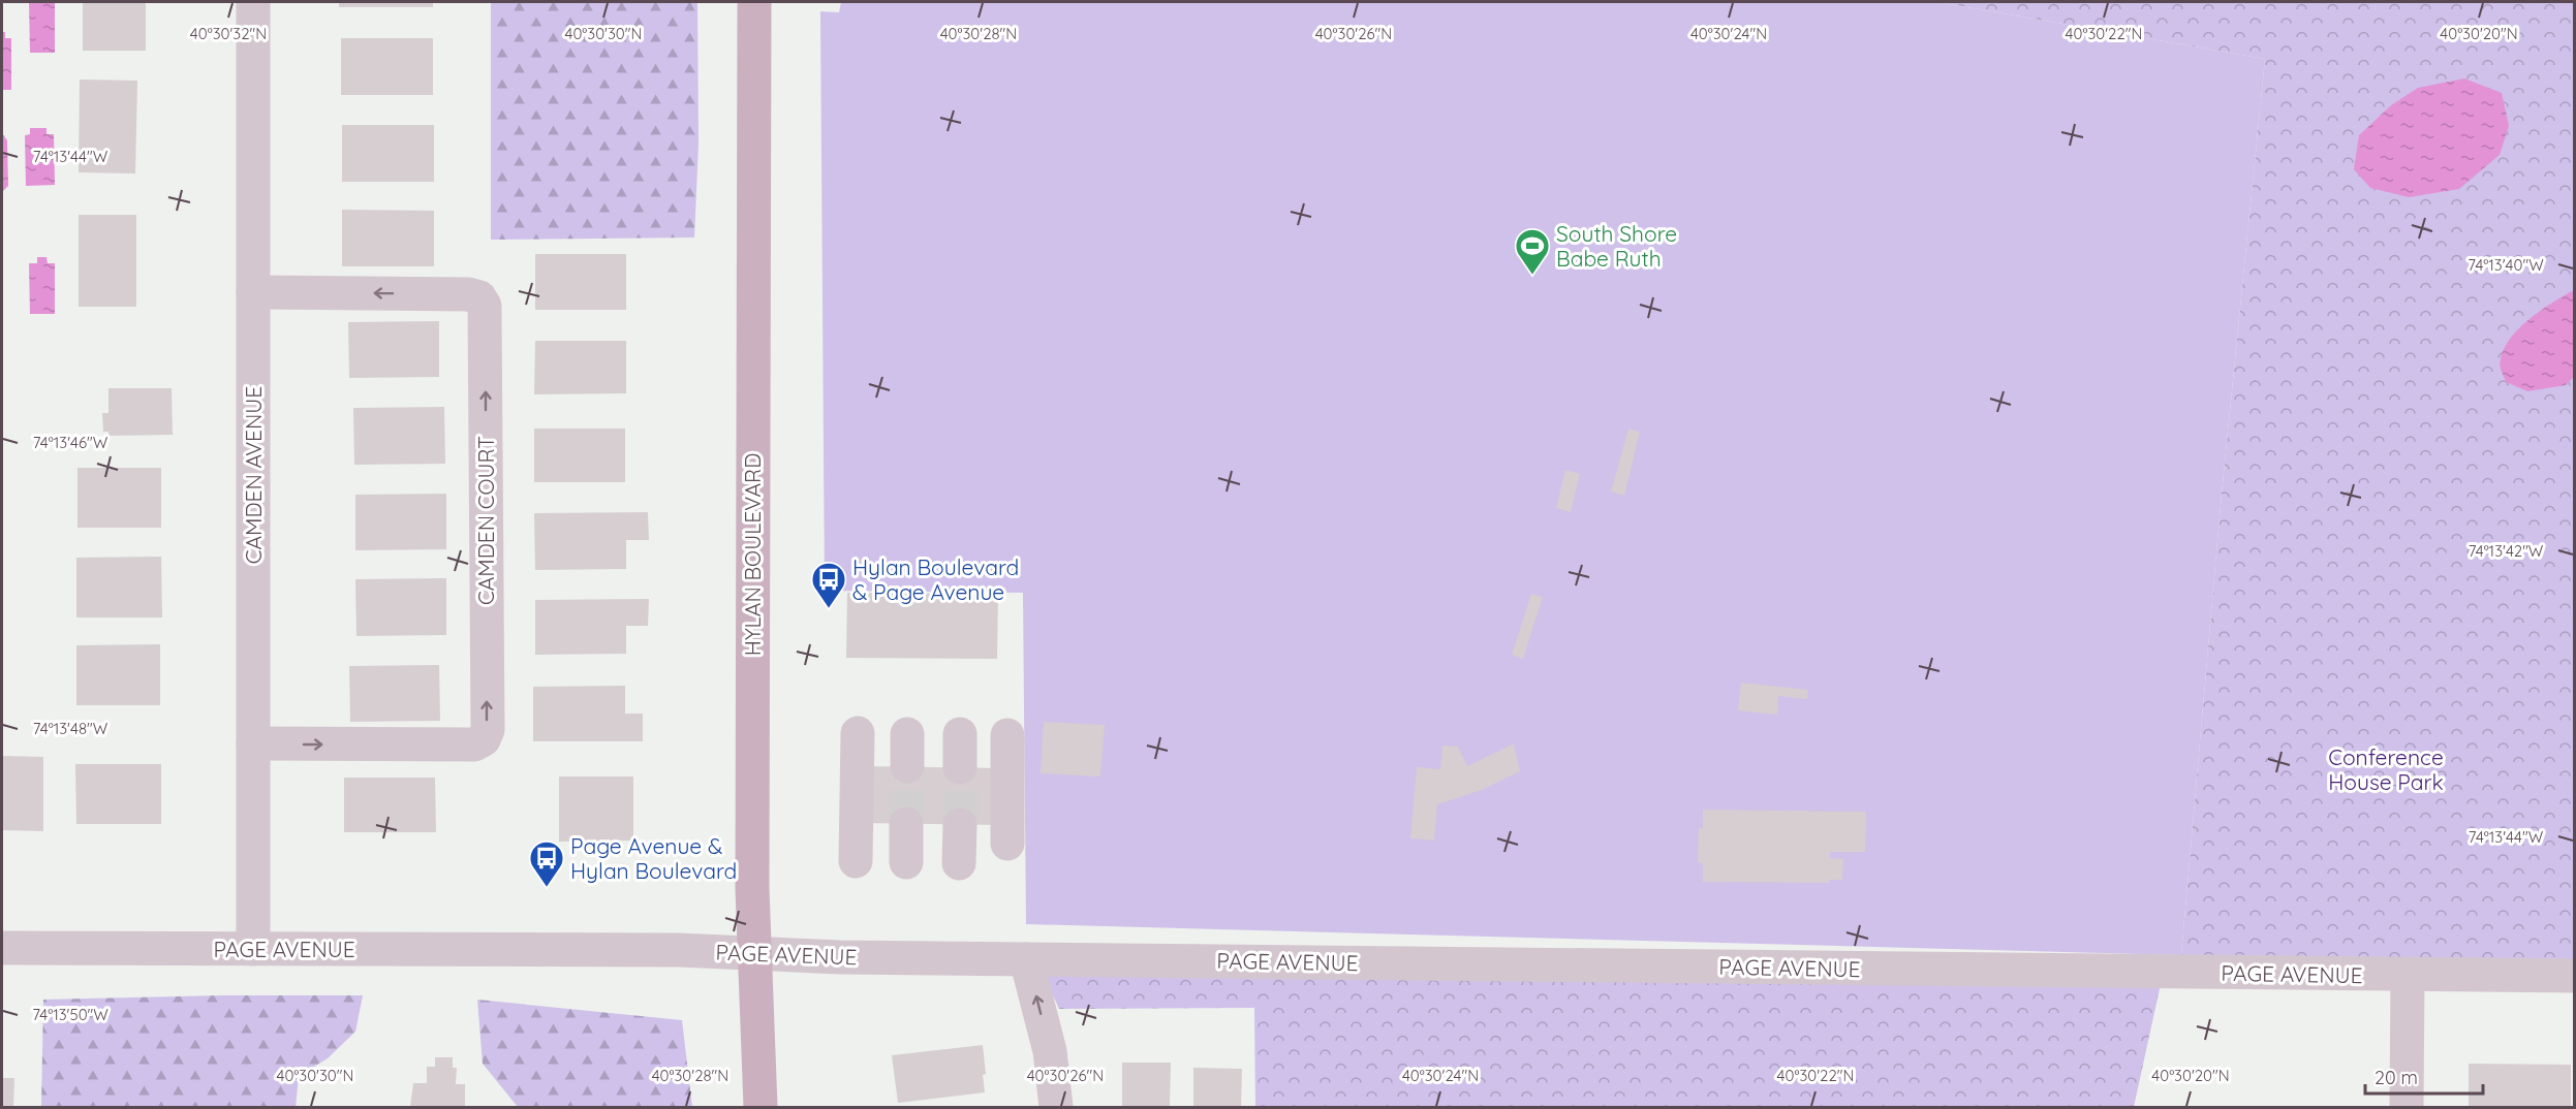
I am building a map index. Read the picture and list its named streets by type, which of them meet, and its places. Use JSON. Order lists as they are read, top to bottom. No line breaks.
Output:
{"streets":{"main road":["HYLAN BOULEVARD"],"street":["CAMDEN AVENUE","CAMDEN COURT","PAGE AVENUE"]},"crossings":[["CAMDEN AVENUE","CAMDEN COURT"],["CAMDEN AVENUE","PAGE AVENUE"],["HYLAN BOULEVARD","PAGE AVENUE"]],"parks":["Conference House Park"],"places":{"sports":["South Shore Babe Ruth"],"bus stop":["Hylan Boulevard & Page Avenue","Page Avenue & Hylan Boulevard"]},"scale_bar":"20 m","coordinates":["40°30'20\"N","40°30'32\"N","40°30'30\"N","40°30'28\"N","40°30'26\"N","40°30'24\"N","40°30'22\"N","74°13'44\"W","74°13'40\"W","74°13'46\"W","74°13'42\"W","74°13'48\"W","74°13'50\"W"]}
